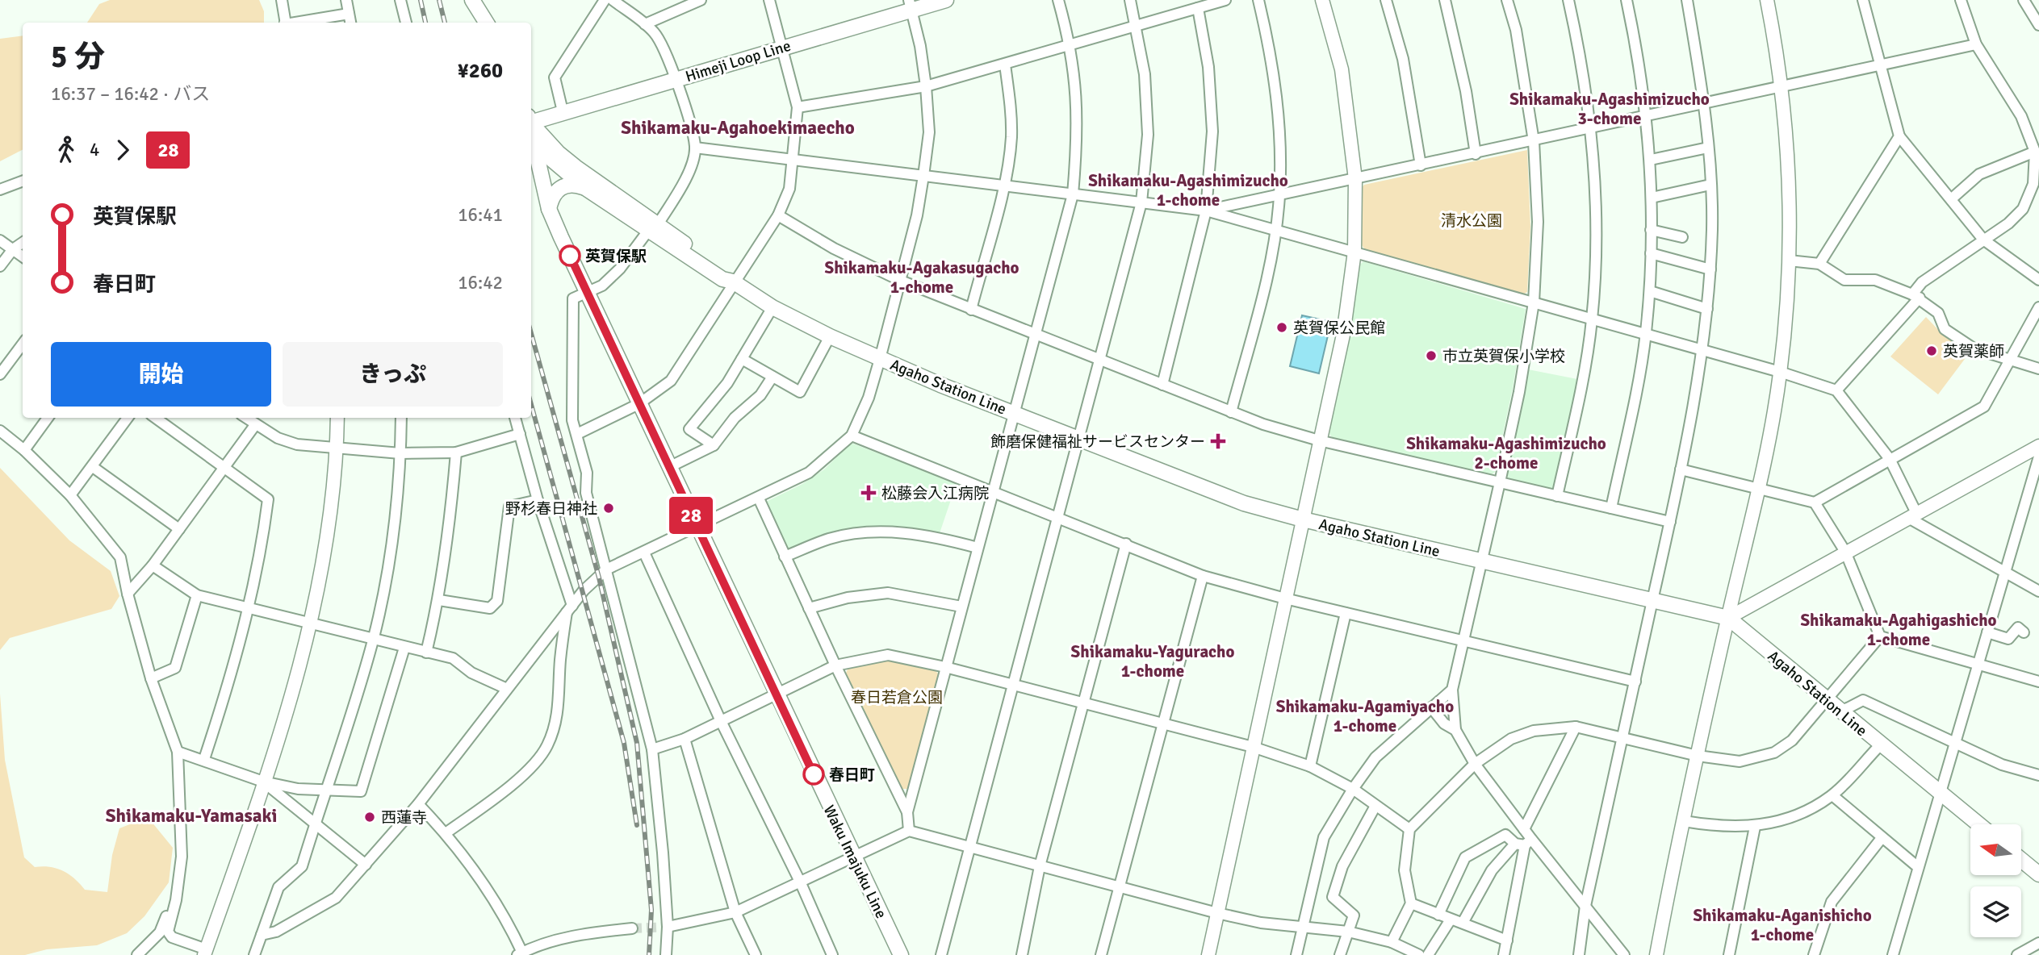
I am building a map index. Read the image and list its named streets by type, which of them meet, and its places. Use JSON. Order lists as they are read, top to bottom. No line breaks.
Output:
{"streets":{"main road":["Himeji Loop Line","Agaho Station Line","Waku Imajuku Line"]},"districts":["Shikamaku-Agashimizucho 3-chome","Shikamaku-Agahoekimaecho","Shikamaku-Agashimizucho 1-chome","Shikamaku-Agakasugacho 1-chome","Shikamaku-Agashimizucho 2-chome","Shikamaku-Agahigashicho 1-chome","Shikamaku-Yaguracho 1-chome","Shikamaku-Agamiyacho 1-chome","Shikamaku-Yamasaki","Shikamaku-Aganishicho 1-chome"],"parks":["清水公園","春日若倉公園"],"places":{"other":["英賀保駅","英賀保公民館","英賀薬師","市立英賀保小学校","野杉春日神社","春日町","西蓮寺"],"health":["飾磨保健福祉サービスセンター","松藤会入江病院"]},"lines":["bus line 28"],"north":"left","page":{"on_map":"28","heading":["5 分","16:37 – 16:42 · バス","¥260"],"legs":["4","28"],"list":[{"name":"英賀保駅","value":"16:41"},{"name":"春日町","value":"16:42"}],"buttons":["開始","きっぷ"]}}
